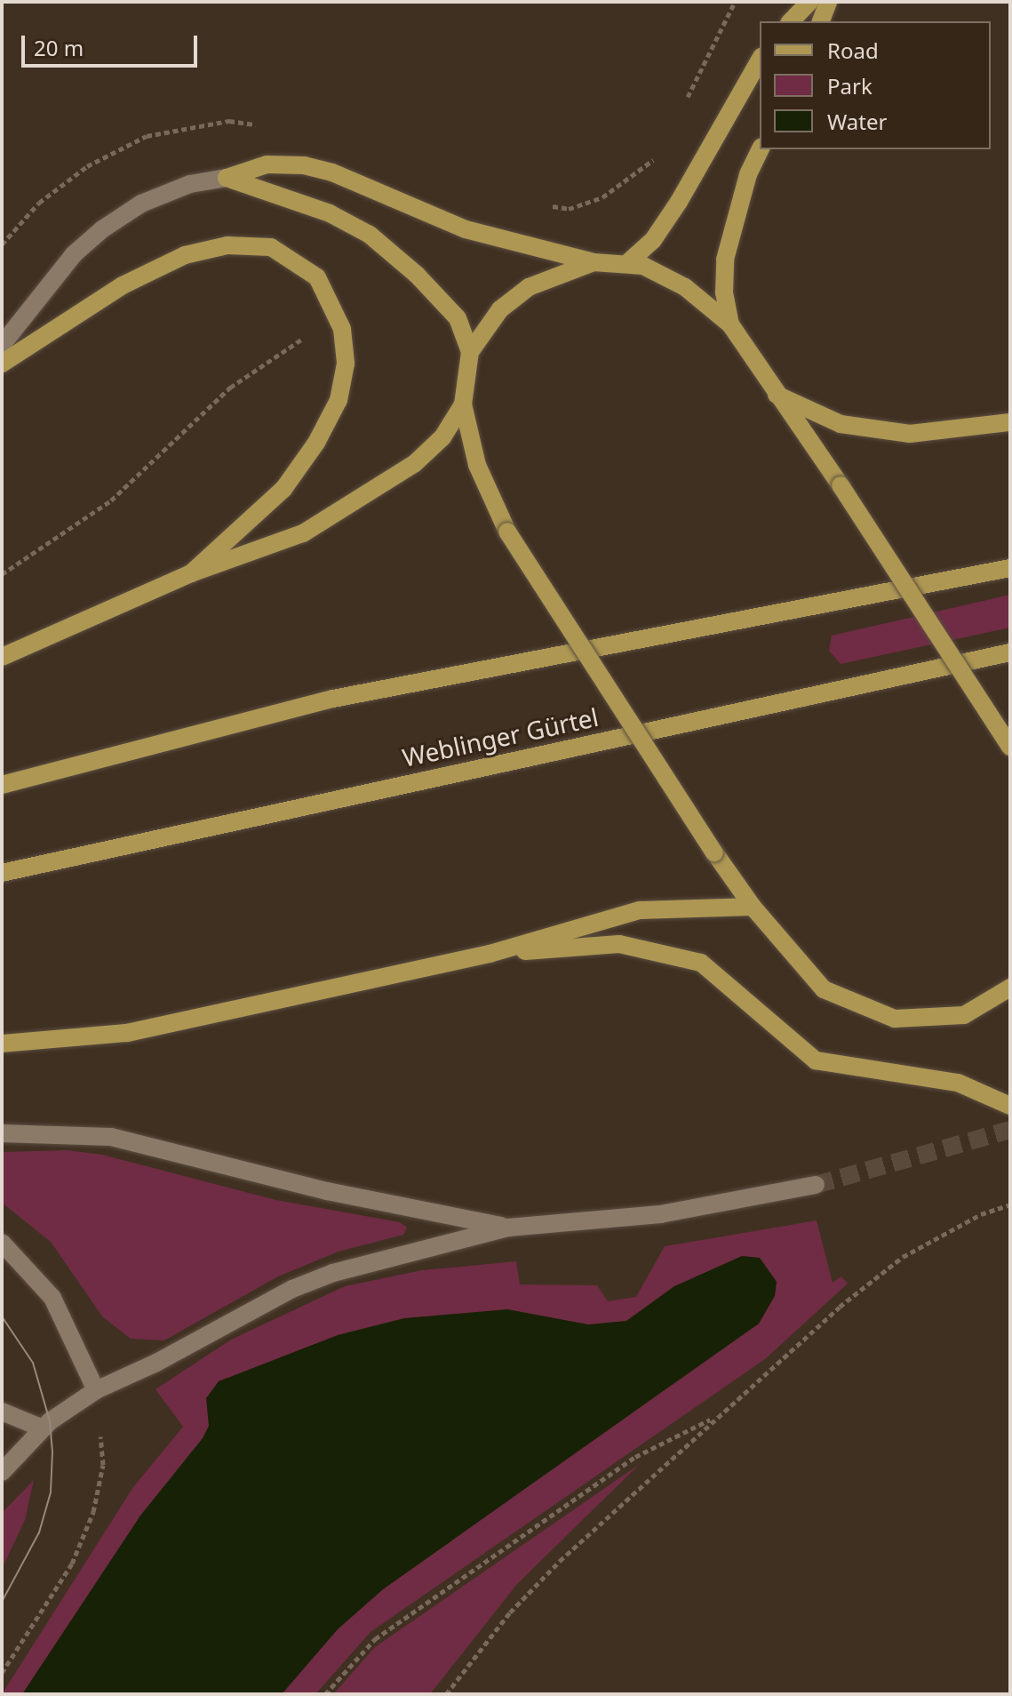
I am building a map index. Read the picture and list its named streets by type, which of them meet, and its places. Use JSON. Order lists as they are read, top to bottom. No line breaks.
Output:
{"streets":{"main road":["Weblinger Gürtel"]},"legend":["Road","Park","Water"],"scale_bar":"20 m"}
